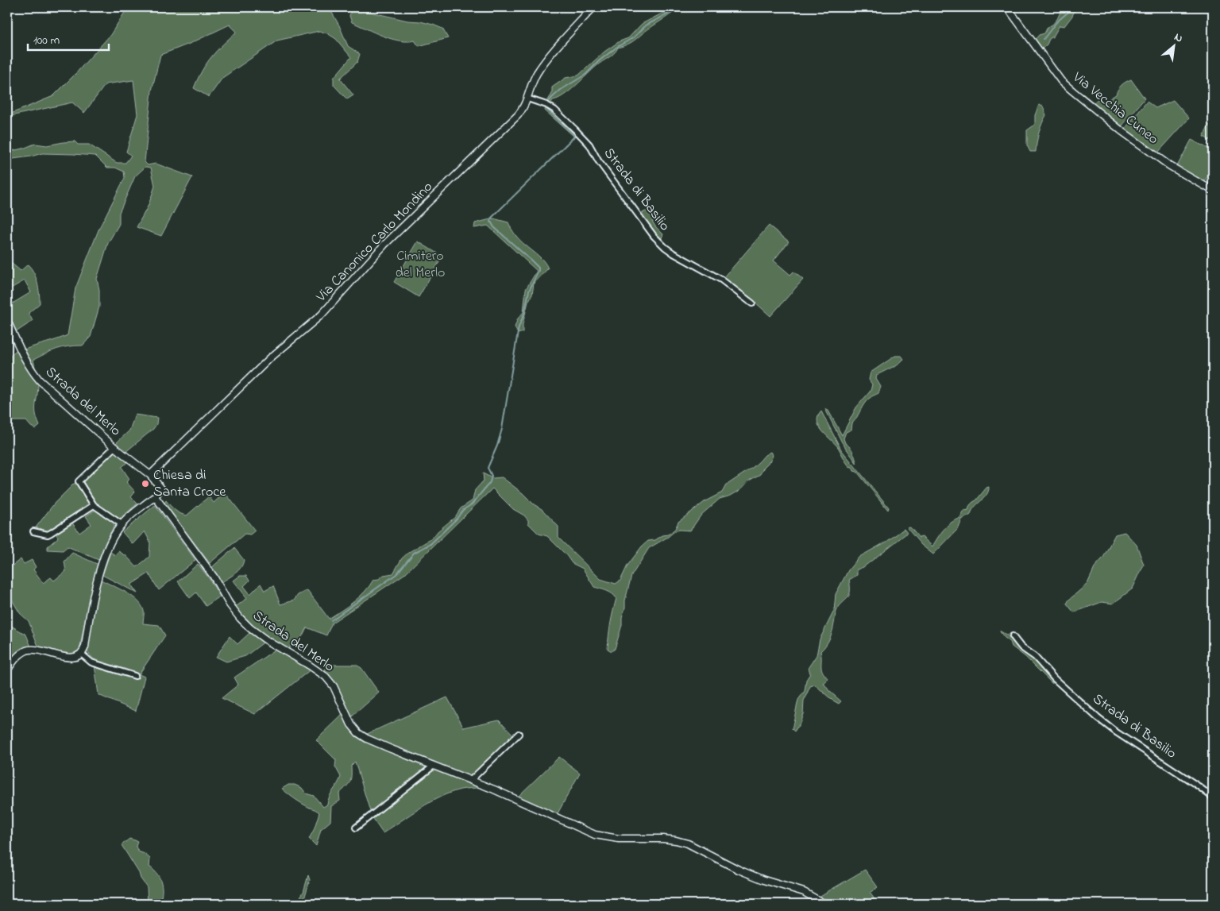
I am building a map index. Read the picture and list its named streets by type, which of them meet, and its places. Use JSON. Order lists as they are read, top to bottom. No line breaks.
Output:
{"streets":{"street":["Via Vecchia Cuneo","Strada di Basilio","Via Canonico Carlo Mondino","Strada del Merlo"]},"crossings":[["Strada di Basilio","Via Canonico Carlo Mondino"],["Via Canonico Carlo Mondino","Strada del Merlo"]],"parks":["Cimitero del Merlo"],"places":["Chiesa di Santa Croce"],"scale_bar":"100 m","north":"top right"}
